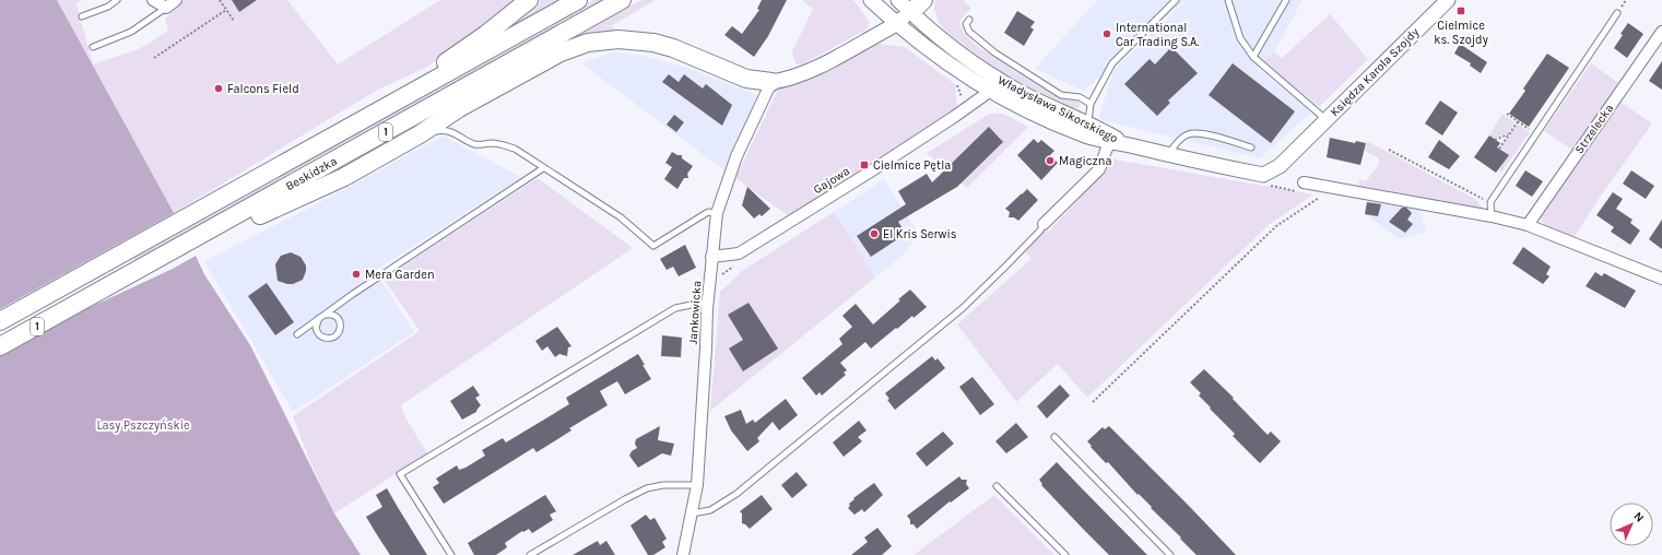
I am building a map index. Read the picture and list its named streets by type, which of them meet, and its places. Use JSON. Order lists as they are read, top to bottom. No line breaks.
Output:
{"streets":{"main road":["1","Beskidzka"],"street":["Księdza Karola Szojdy","Władysława Sikorskiego","Strzelecka","Gajowa","Jankowicka"]},"crossings":[["Władysława Sikorskiego","Gajowa"],["Gajowa","Jankowicka"]],"parks":["Lasy Pszczyńskie"],"places":{"transit":["Cielmice ks. Szojdy","Cielmice Pętla"],"other":["International Car Trading S.A.","Falcons Field","Magiczna","El Kris Serwis","Mera Garden"]},"north":"top right"}
